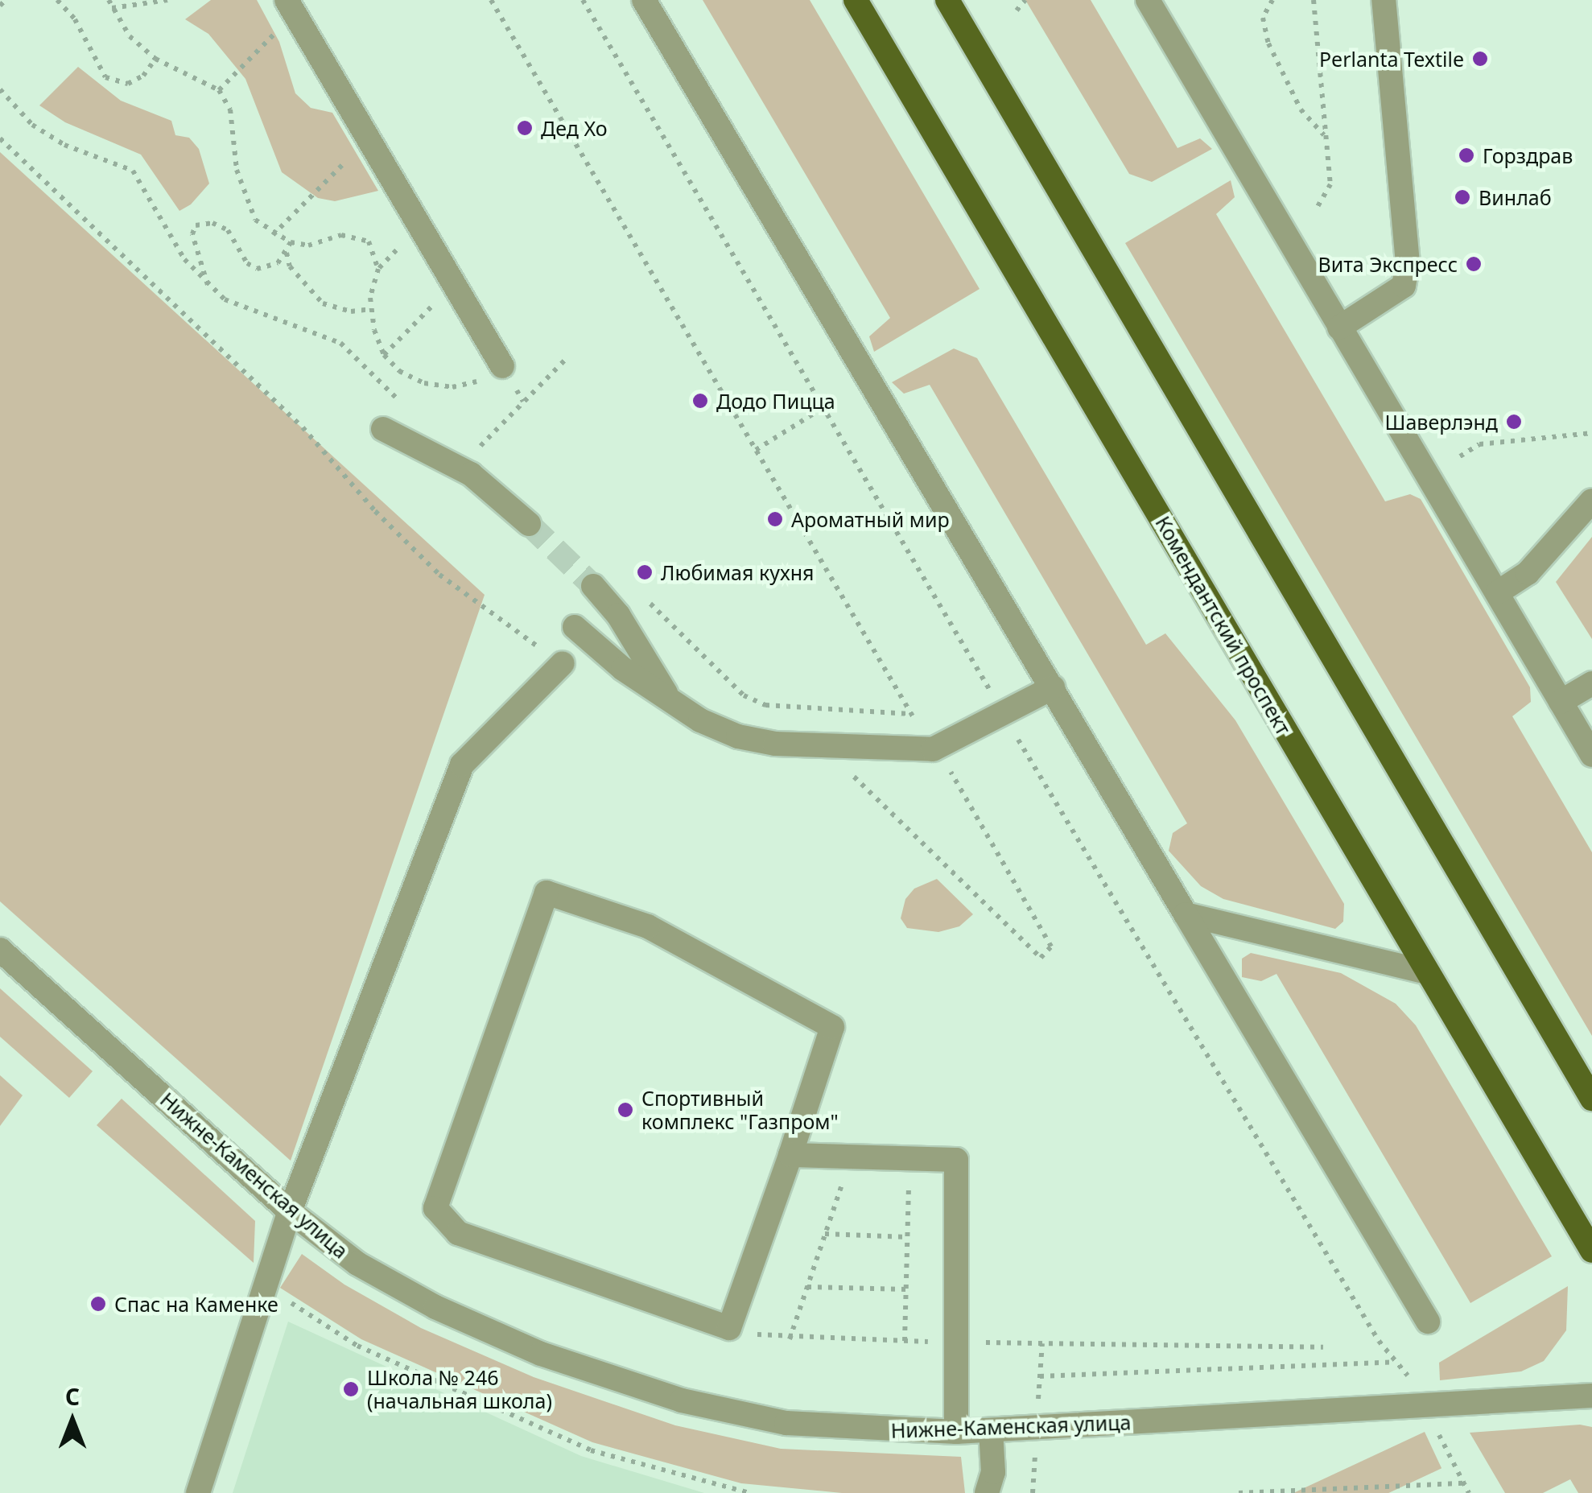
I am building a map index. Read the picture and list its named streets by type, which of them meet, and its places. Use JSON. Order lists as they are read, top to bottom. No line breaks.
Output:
{"streets":{"main road":["Комендантский проспект"],"street":["Нижне-Каменская улица"]},"places":["Perlanta Textile","Дед Хо","Горздрав","Винлаб","Вита Экспресс","Додо Пицца","Шаверлэнд","Ароматный мир","Любимая кухня","Спортивный комплекс \"Газпром\"","Спас на Каменке","Школа № 246 (начальная школа)"],"north":"top"}
